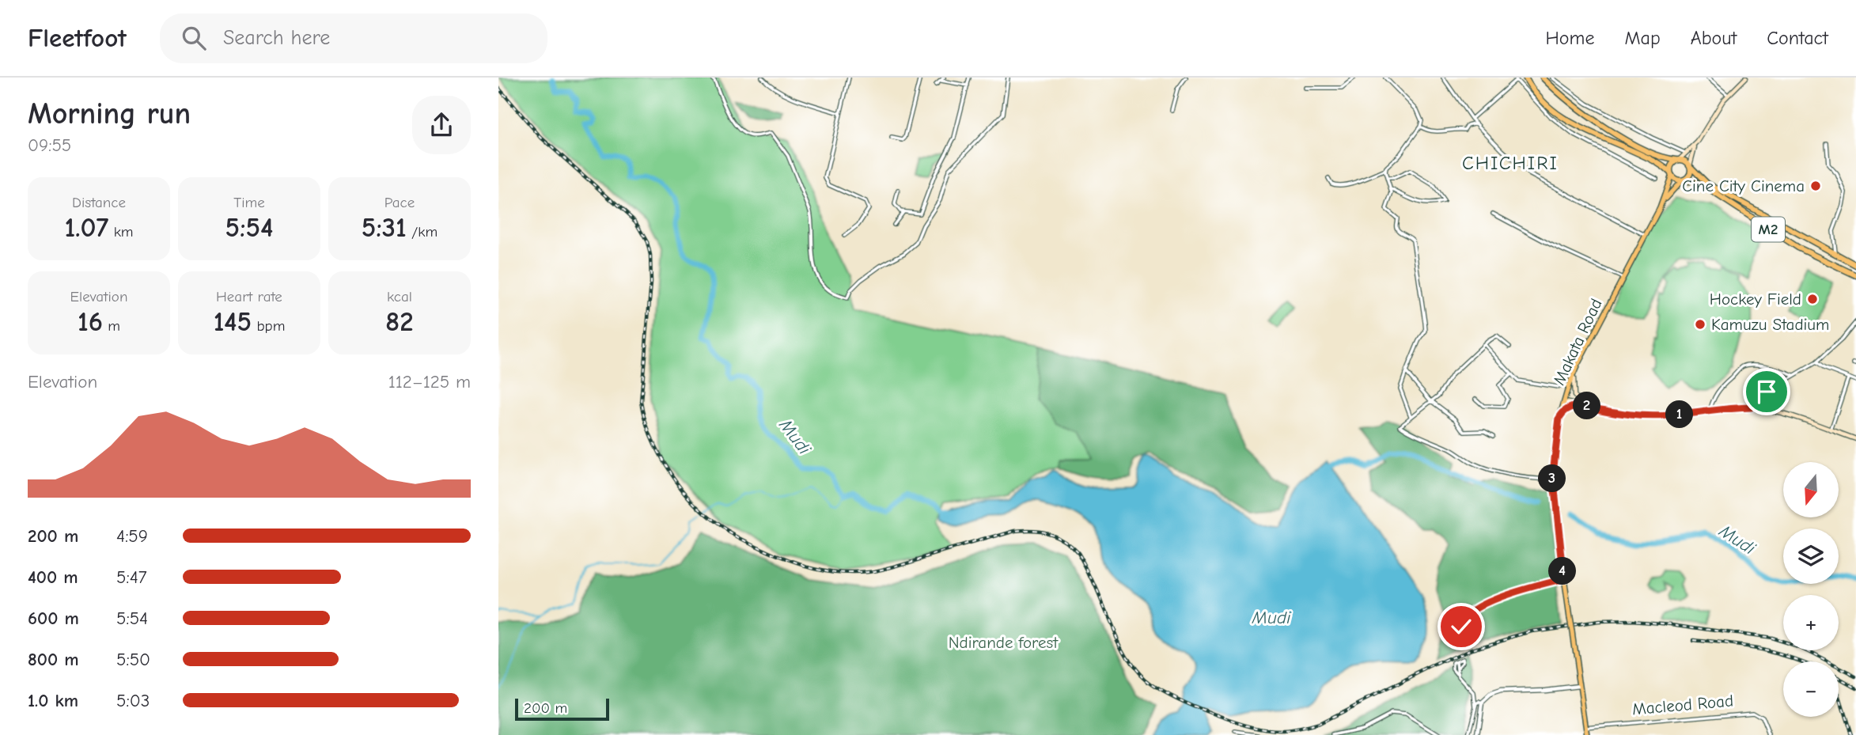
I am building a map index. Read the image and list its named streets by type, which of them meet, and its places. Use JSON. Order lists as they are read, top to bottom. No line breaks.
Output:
{"streets":{"highway":["M2"],"main road":["Makata Road"],"street":["Macleod Road"]},"crossings":[["M2","Makata Road"],["Makata Road","Macleod Road"]],"districts":["CHICHIRI"],"water":["Mudi"],"parks":["Ndirande forest"],"places":["Cine City Cinema","Hockey Field","Kamuzu Stadium"],"scale_bar":"200 m","north":"bottom","page":{"header":"Fleetfoot","search":"Search here","nav":["Home","Map","About","Contact"],"heading":["Morning run","09:55"],"stats":[["Distance","1.07 km"],["Time","5:54"],["Pace","5:31 /km"],["Elevation","16 m"],["Heart rate","145 bpm"],["kcal","82"]],"chart":["Elevation","112–125 m"],"pins":["2","1","3","4"],"map_buttons":["+","−"],"list":[{"name":"200 m","note":"4:59"},{"name":"400 m","note":"5:47"},{"name":"600 m","note":"5:54"},{"name":"800 m","note":"5:50"},{"name":"1.0 km","note":"5:03"}],"scale":"200 m"}}
